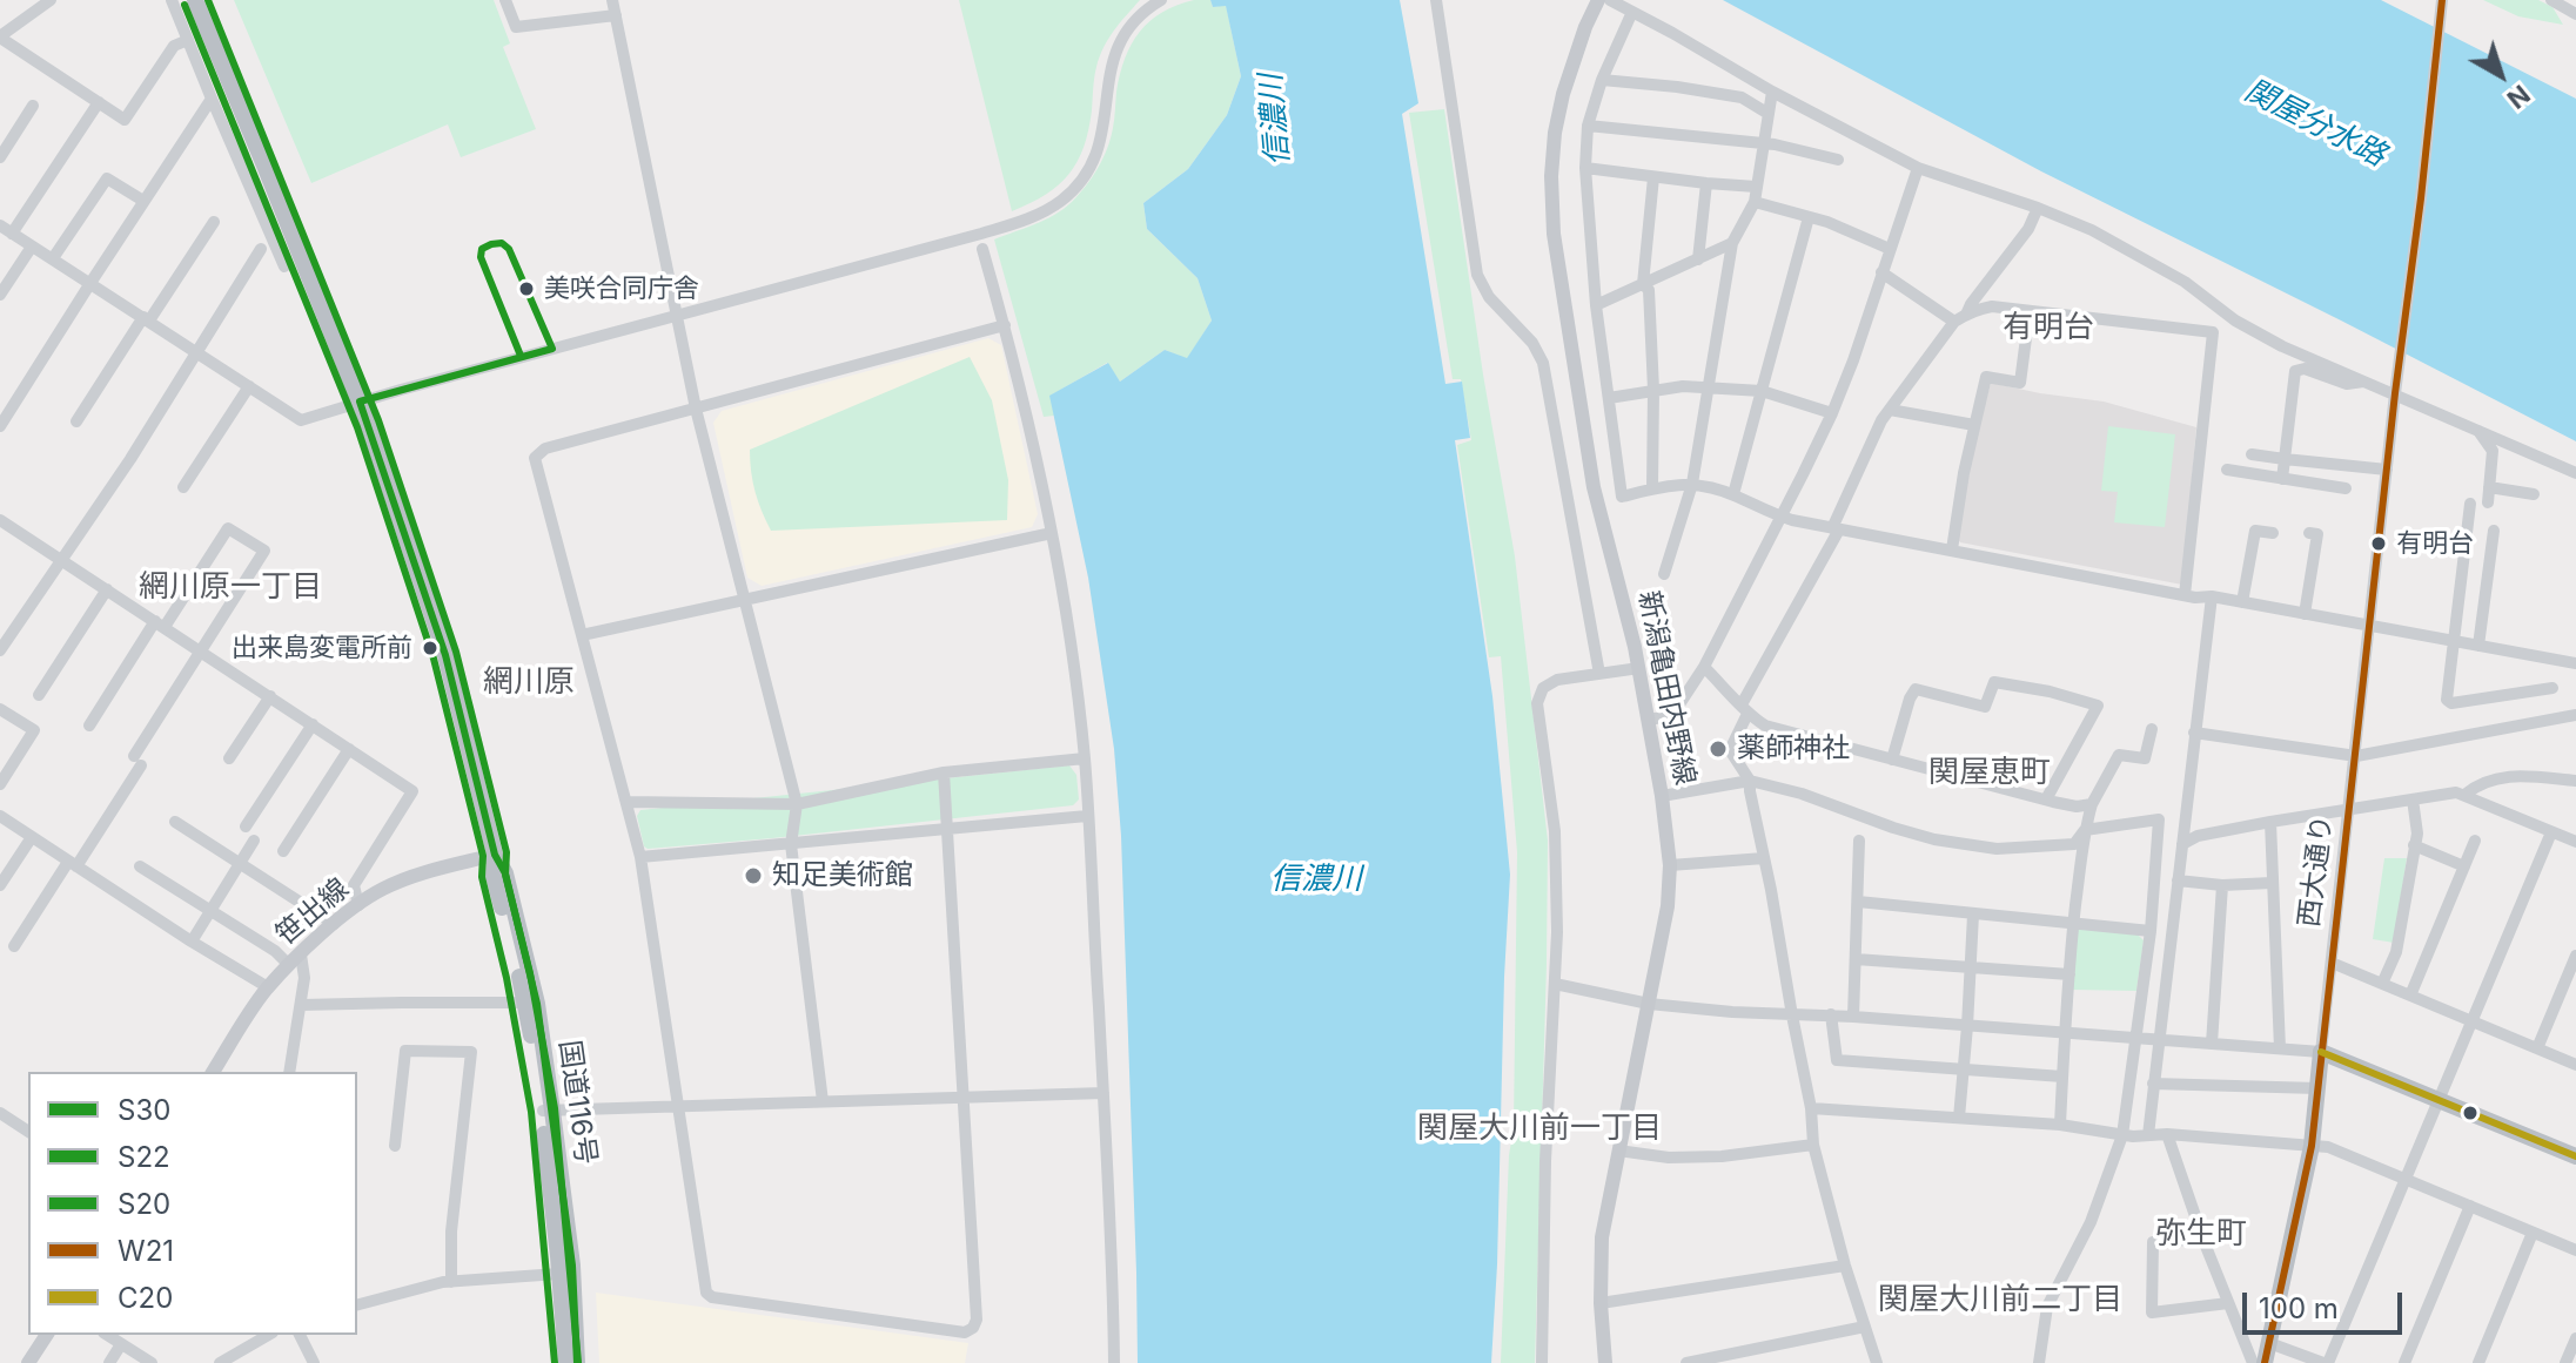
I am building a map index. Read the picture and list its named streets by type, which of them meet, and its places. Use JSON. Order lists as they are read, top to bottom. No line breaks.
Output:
{"streets":{"highway":["西大通り","国道116号"],"main road":["新潟亀田内野線","笹出線"]},"crossings":[["笹出線","国道116号"]],"districts":["有明台","網川原一丁目","網川原","関屋恵町","関屋大川前一丁目","弥生町","関屋大川前二丁目"],"water":["信濃川","関屋分水路"],"places":["美咲合同庁舎","有明台","出来島変電所前","薬師神社","知足美術館"],"lines":["transit line S20","transit line W21","transit line S22","transit line S30","transit line C20"],"legend":["S30","S22","S20","W21","C20"],"scale_bar":"100 m","north":"bottom right"}
